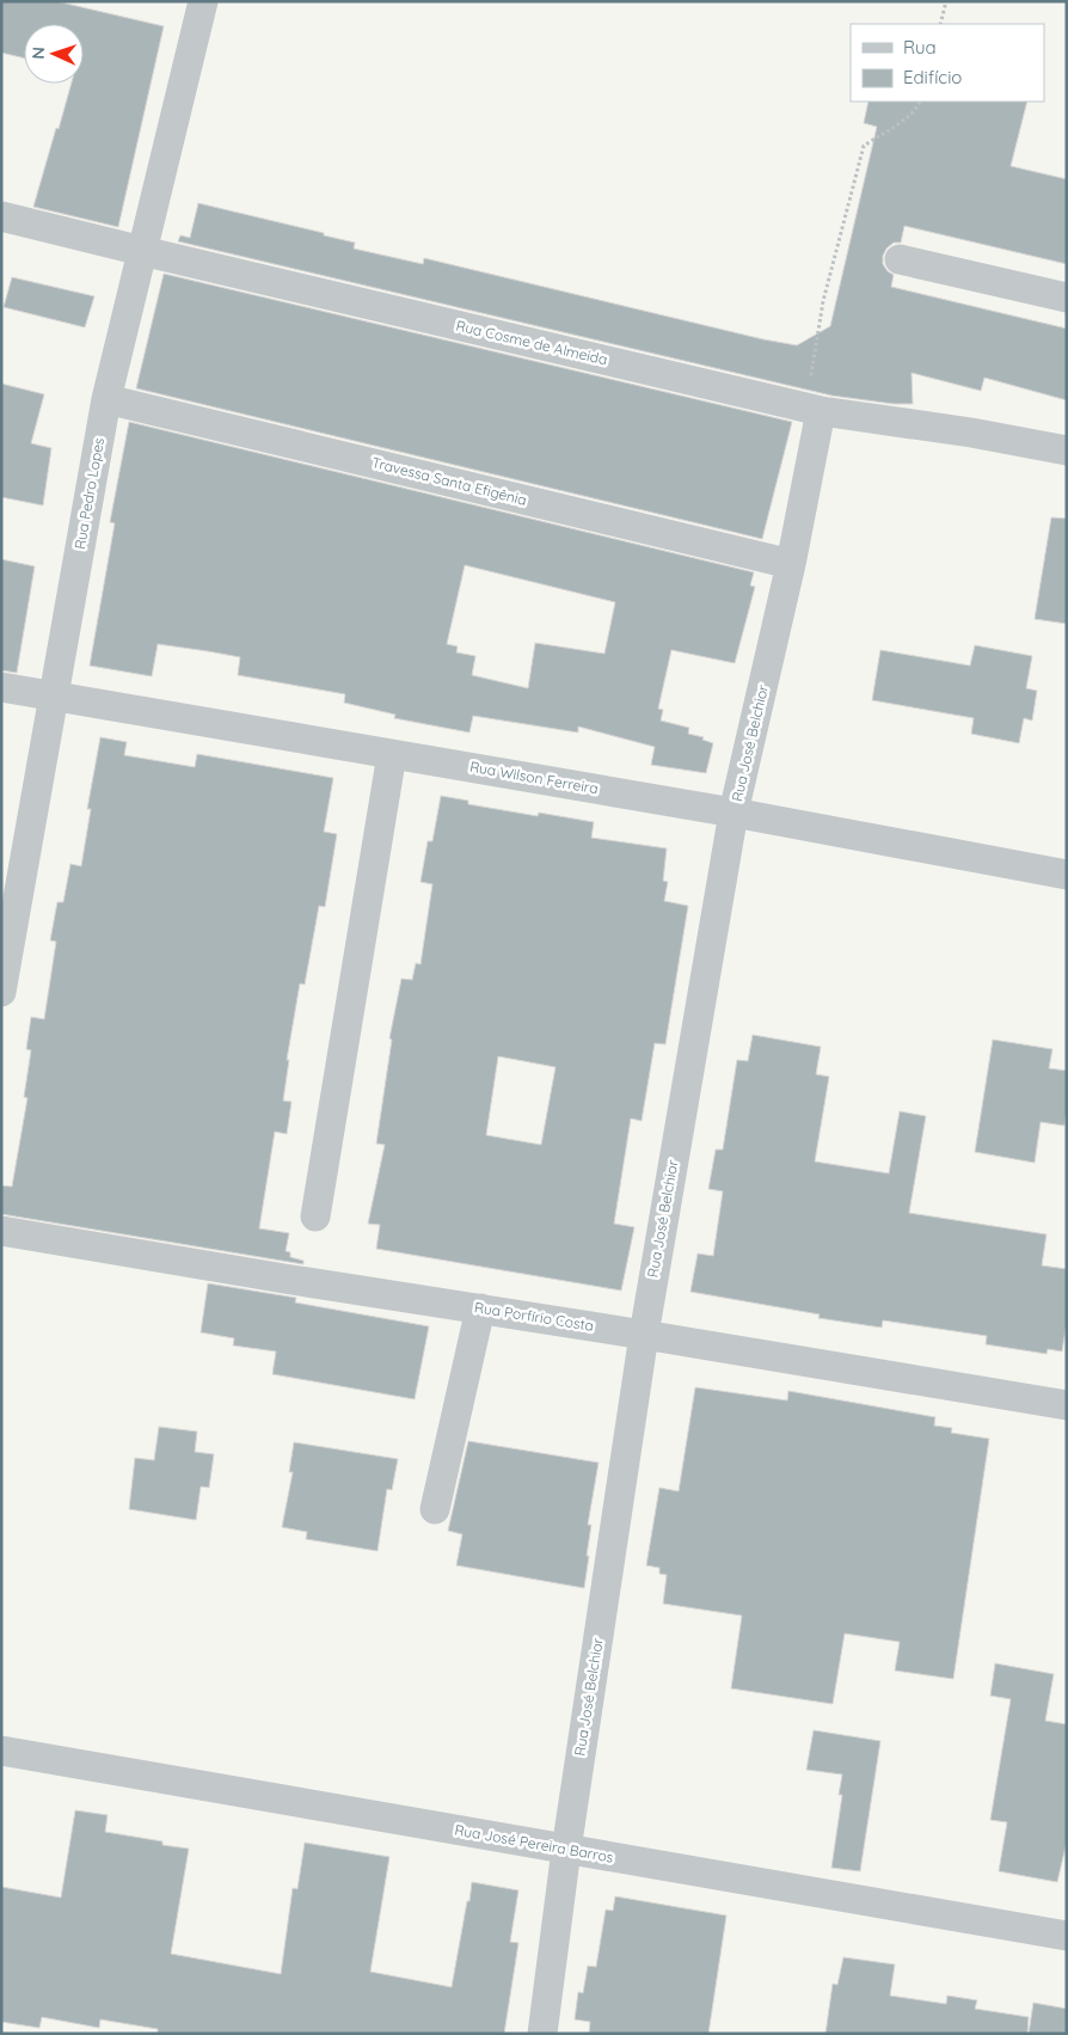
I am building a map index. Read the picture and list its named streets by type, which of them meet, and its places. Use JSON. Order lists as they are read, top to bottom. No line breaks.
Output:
{"streets":{"street":["Rua Cosme de Almeida","Travessa Santa Efigênia","Rua Pedro Lopes","Rua José Belchior","Rua Wilson Ferreira","Rua Porfírio Costa","Rua José Pereira Barros"]},"crossings":[["Rua Cosme de Almeida","Rua Pedro Lopes"],["Rua Cosme de Almeida","Rua José Belchior"],["Travessa Santa Efigênia","Rua Pedro Lopes"],["Travessa Santa Efigênia","Rua José Belchior"],["Rua Pedro Lopes","Rua Wilson Ferreira"],["Rua José Belchior","Rua Wilson Ferreira"],["Rua José Belchior","Rua Porfírio Costa"],["Rua José Belchior","Rua José Pereira Barros"]],"legend":["Rua","Edifício"],"north":"left"}
